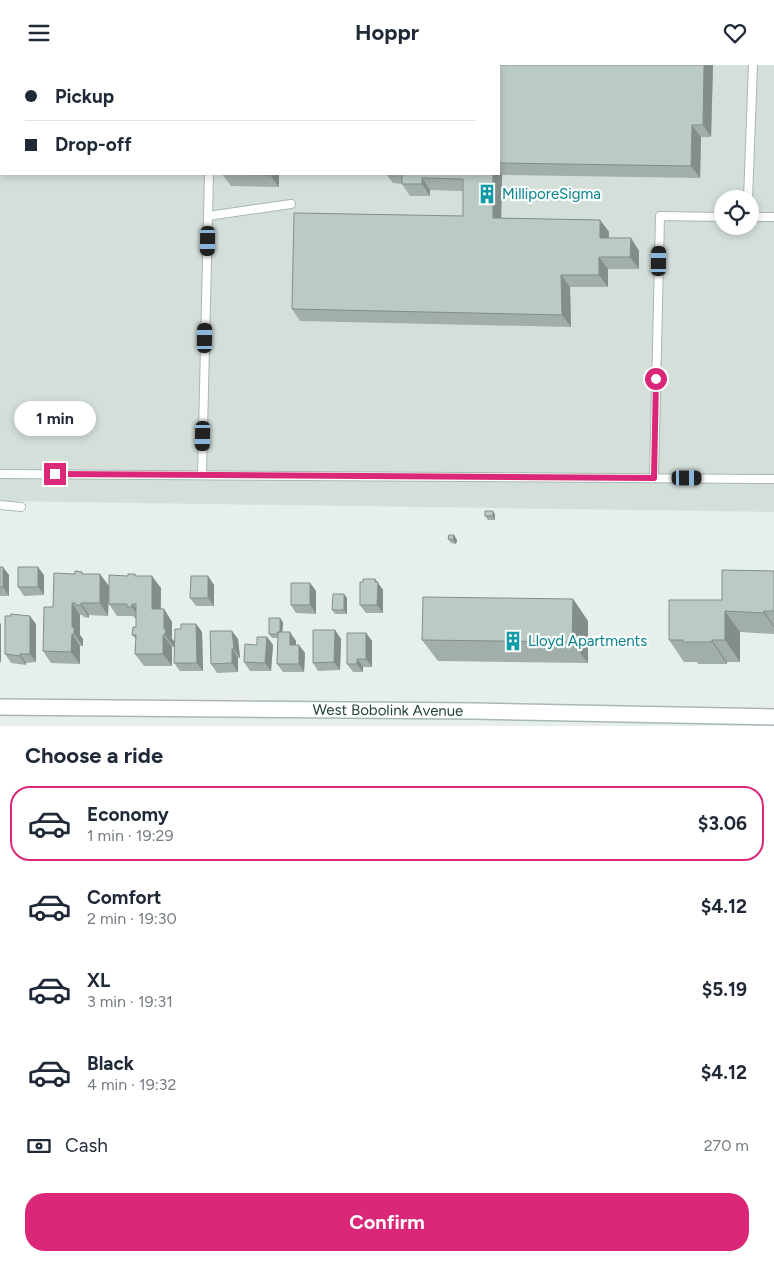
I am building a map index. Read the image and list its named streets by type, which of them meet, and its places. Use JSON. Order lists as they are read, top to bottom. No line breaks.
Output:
{"streets":{"street":["West Bobolink Avenue"]},"places":{"building":["MilliporeSigma","Lloyd Apartments"]},"page":{"header":"Hoppr","banner":["Pickup","Drop-off"],"bubble":"1 min","heading":"Choose a ride","list":[{"name":"Economy","note":"1 min · 19:29","value":"$3.06"},{"name":"Comfort","note":"2 min · 19:30","value":"$4.12"},{"name":"XL","note":"3 min · 19:31","value":"$5.19"},{"name":"Black","note":"4 min · 19:32","value":"$4.12"}],"pay":["Cash","270 m"],"buttons":"Confirm"}}
